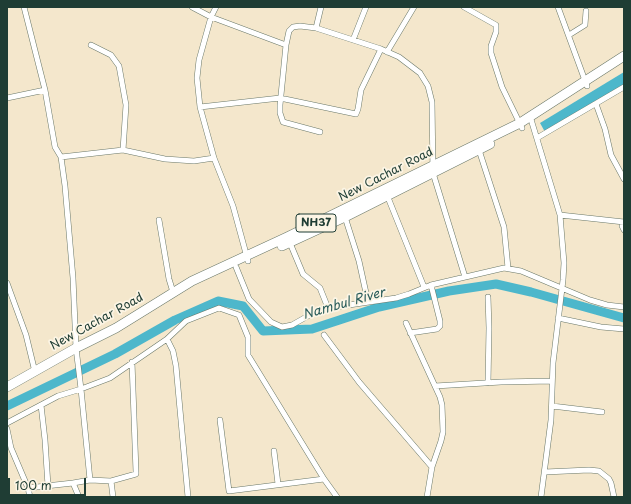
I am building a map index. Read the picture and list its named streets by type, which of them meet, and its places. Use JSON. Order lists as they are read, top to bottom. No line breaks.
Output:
{"streets":{"highway":["New Cachar Road","NH37"]},"water":["Nambul River"],"scale_bar":"100 m"}
